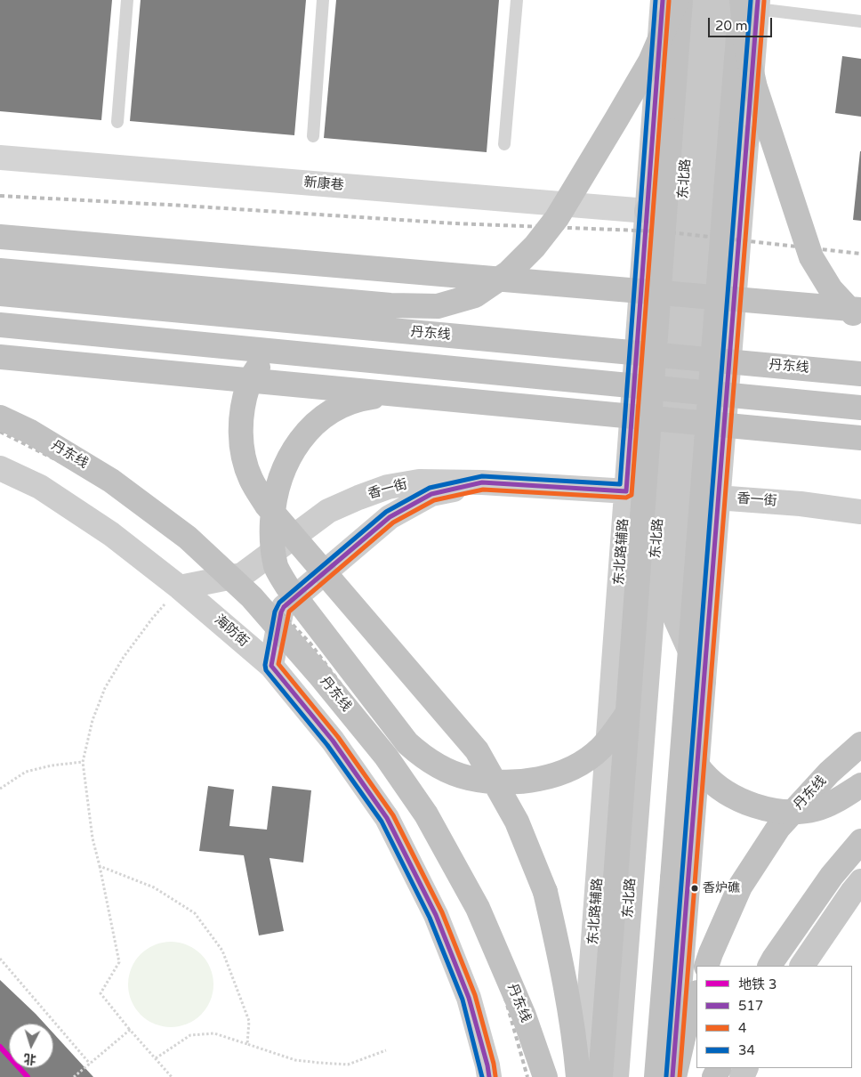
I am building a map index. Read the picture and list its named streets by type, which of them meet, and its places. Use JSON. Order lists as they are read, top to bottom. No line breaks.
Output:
{"streets":{"highway":["东北路","丹东线"],"street":["新康巷","香一街","东北路辅路","海防街"]},"crossings":[["东北路","香一街"],["新康巷","东北路辅路"],["香一街","东北路辅路"],["香一街","海防街"]],"places":["香炉礁"],"lines":["transit line 517","transit line 34","transit line 4","metro line 3"],"legend":["地铁 3","517","4","34"],"scale_bar":"20 m","north":"bottom"}
